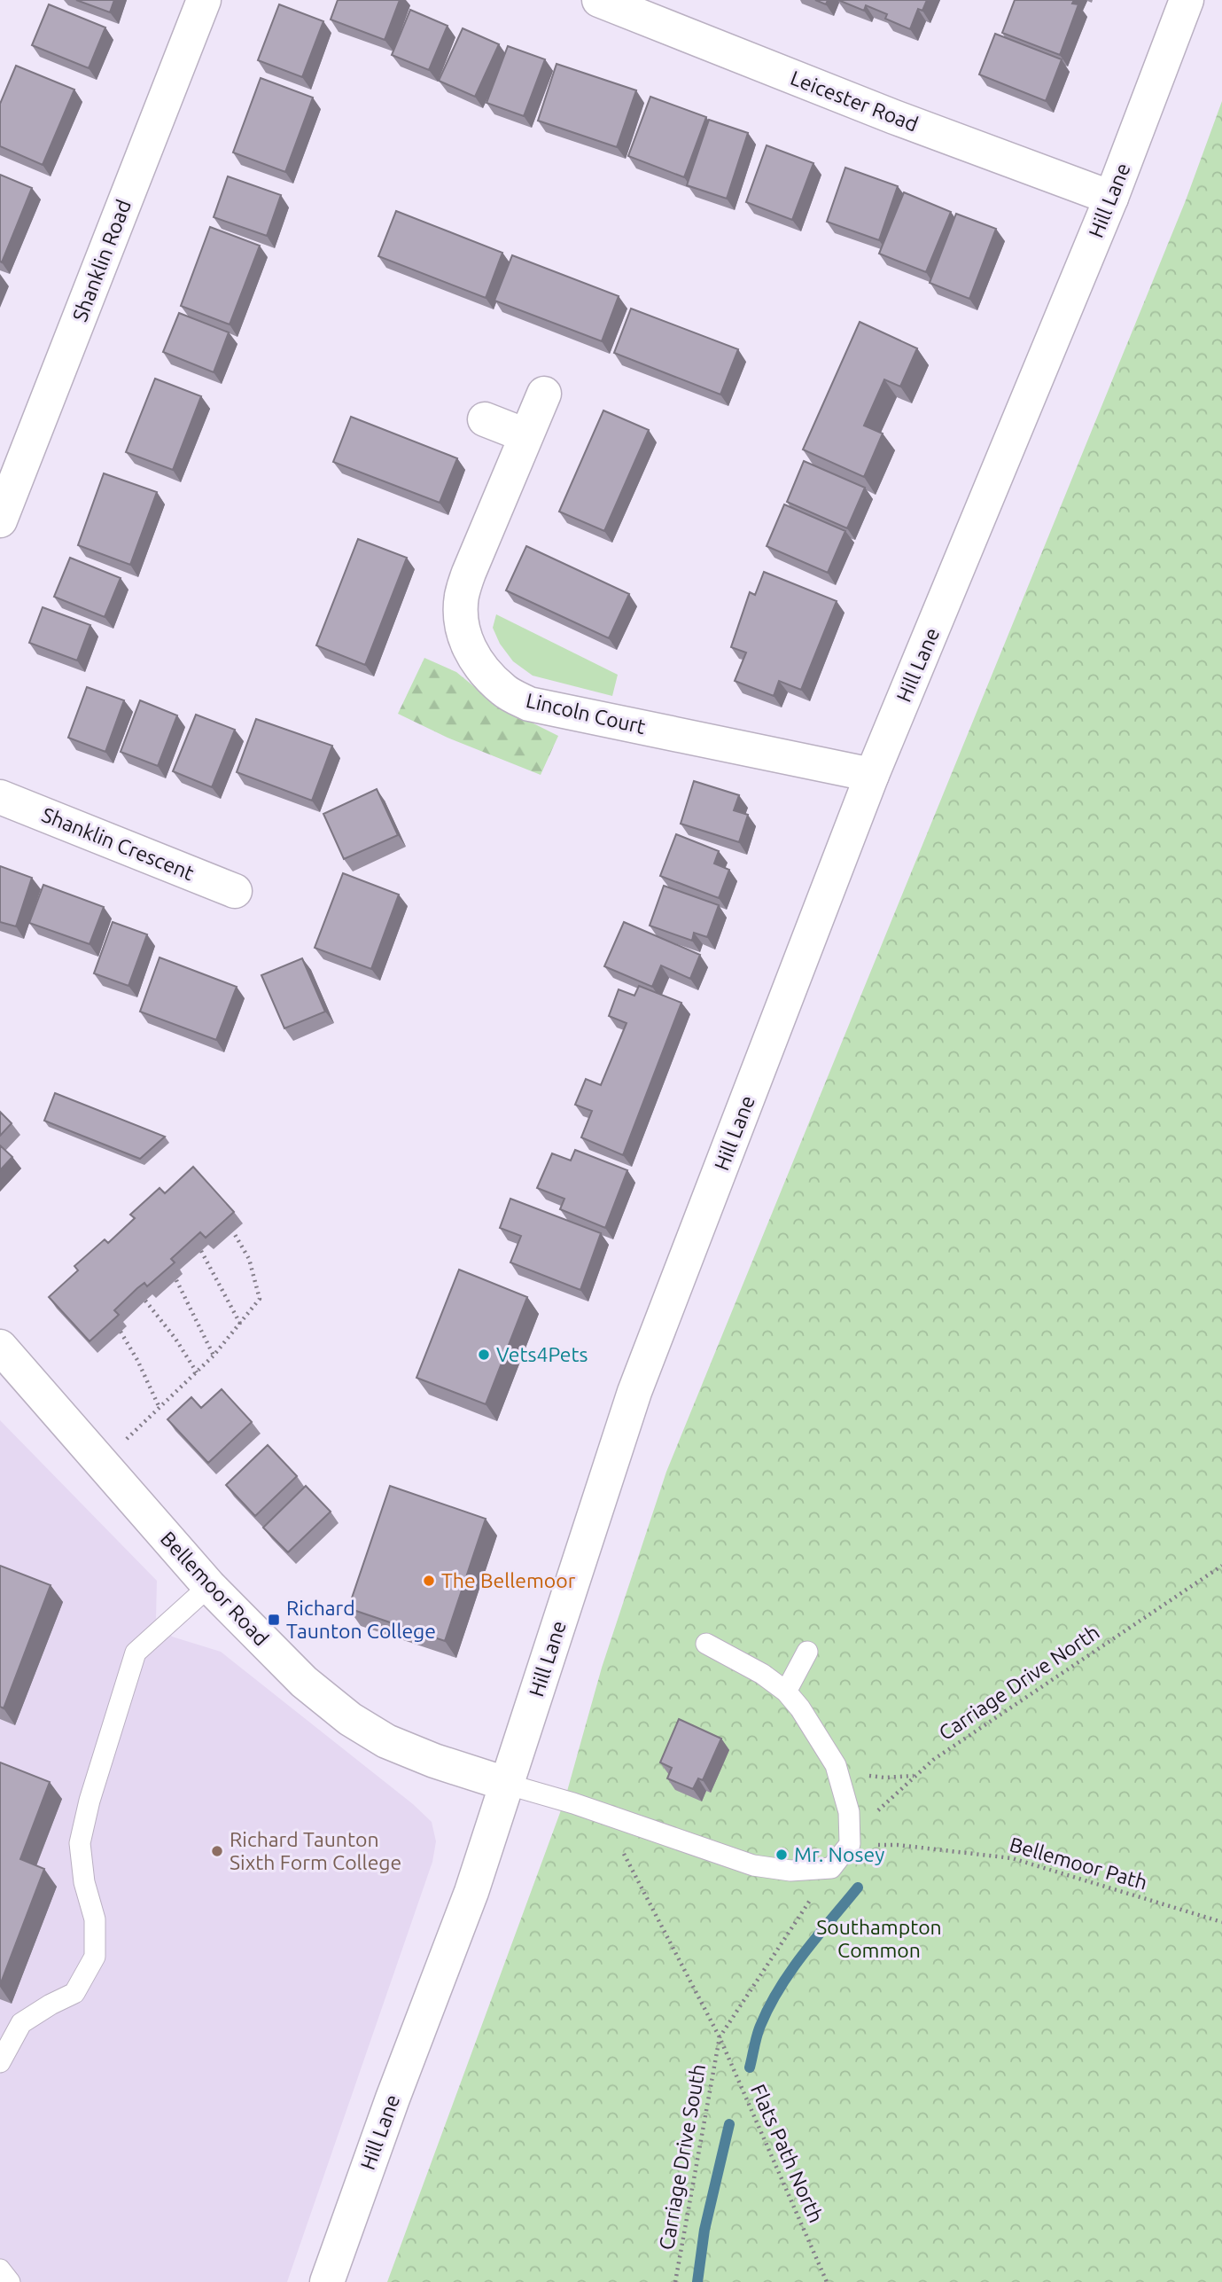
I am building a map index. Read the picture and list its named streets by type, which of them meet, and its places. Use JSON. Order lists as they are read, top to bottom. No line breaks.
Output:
{"streets":{"street":["Leicester Road","Hill Lane","Shanklin Road","Lincoln Court","Shanklin Crescent","Bellemoor Road"],"path":["Carriage Drive North","Bellemoor Path","Flats Path North","Carriage Drive South"]},"crossings":[["Leicester Road","Hill Lane"],["Hill Lane","Lincoln Court"],["Hill Lane","Bellemoor Road"],["Carriage Drive North","Bellemoor Path"],["Flats Path North","Carriage Drive South"]],"parks":["Southampton Common"],"places":{"other":["Vets4Pets","The Bellemoor","Richard Taunton Sixth Form College","Mr. Nosey"],"transit":["Richard Taunton College"]}}
